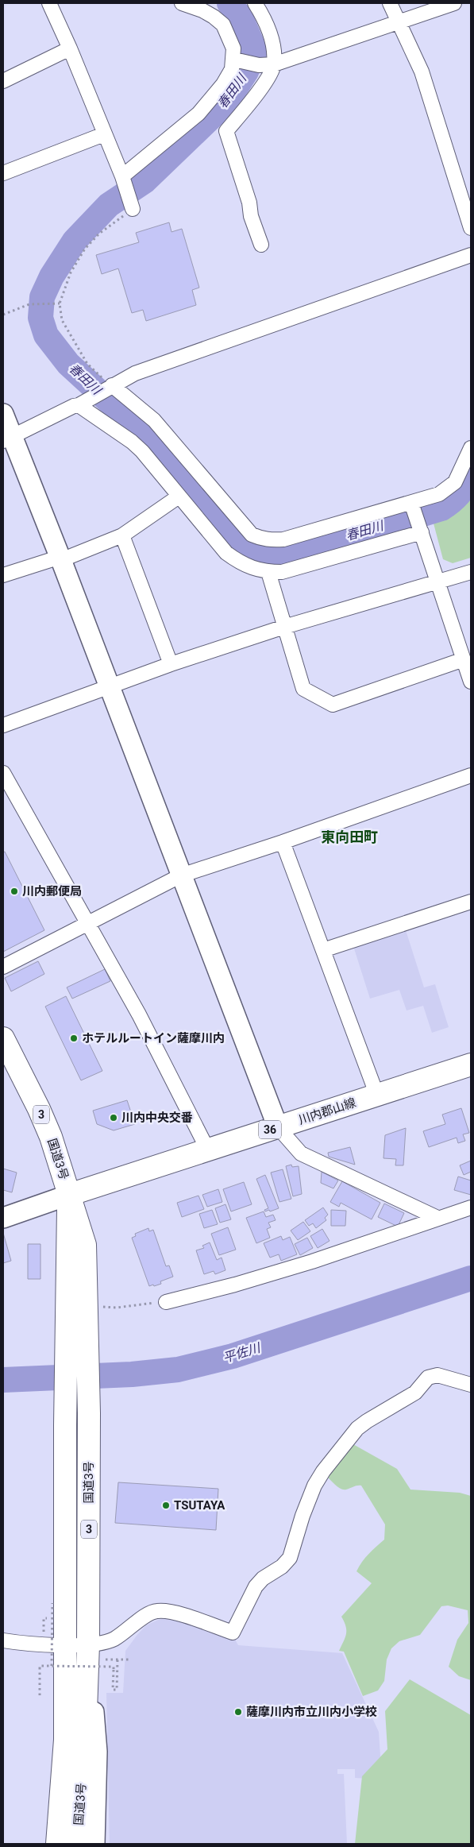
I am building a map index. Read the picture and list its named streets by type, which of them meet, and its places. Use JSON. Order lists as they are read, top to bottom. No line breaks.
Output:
{"streets":{"main road":["川内郡山線","3","36","国道3号"]},"crossings":[["川内郡山線","国道3号"]],"districts":["東向田町"],"water":["春田川","平佐川"],"places":["川内郵便局","ホテルルートイン薩摩川内","川内中央交番","TSUTAYA","薩摩川内市立川内小学校"]}
